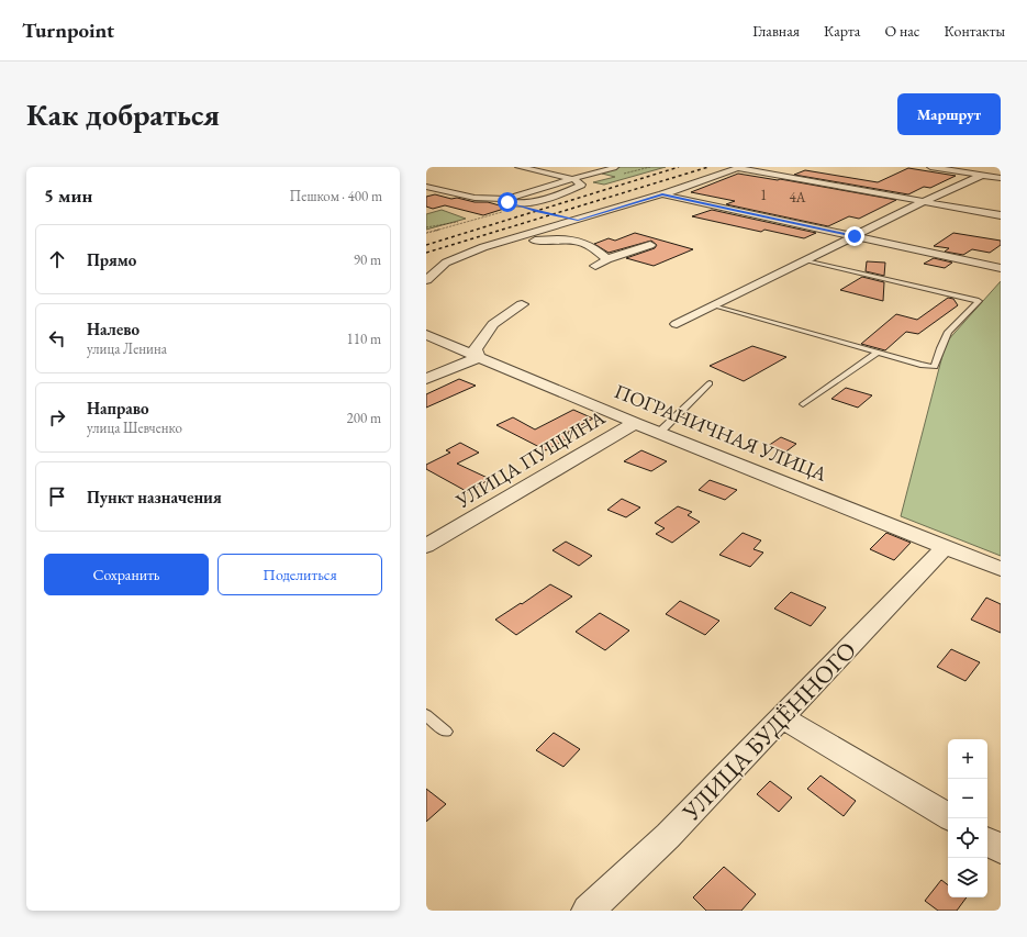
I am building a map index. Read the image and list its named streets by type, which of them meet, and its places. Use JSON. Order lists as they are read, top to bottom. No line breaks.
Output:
{"streets":{"street":["ПОГРАНИЧНАЯ УЛИЦА","УЛИЦА ПУЩИНА","УЛИЦА БУДЁННОГО"]},"crossings":[["ПОГРАНИЧНАЯ УЛИЦА","УЛИЦА ПУЩИНА"],["ПОГРАНИЧНАЯ УЛИЦА","УЛИЦА БУДЁННОГО"]],"house_numbers":["1","4А"],"page":{"header":"Turnpoint","nav":["Главная","Карта","О нас","Контакты"],"buttons":["Маршрут",["Сохранить","Поделиться"]],"title":"Как добраться","heading":["5 мин","Пешком · 400 m"],"list":[["Прямо","90 m"],["Налево","улица Ленина","110 m"],["Направо","улица Шевченко","200 m"],"Пункт назначения"],"map_buttons":["+","−"]}}
